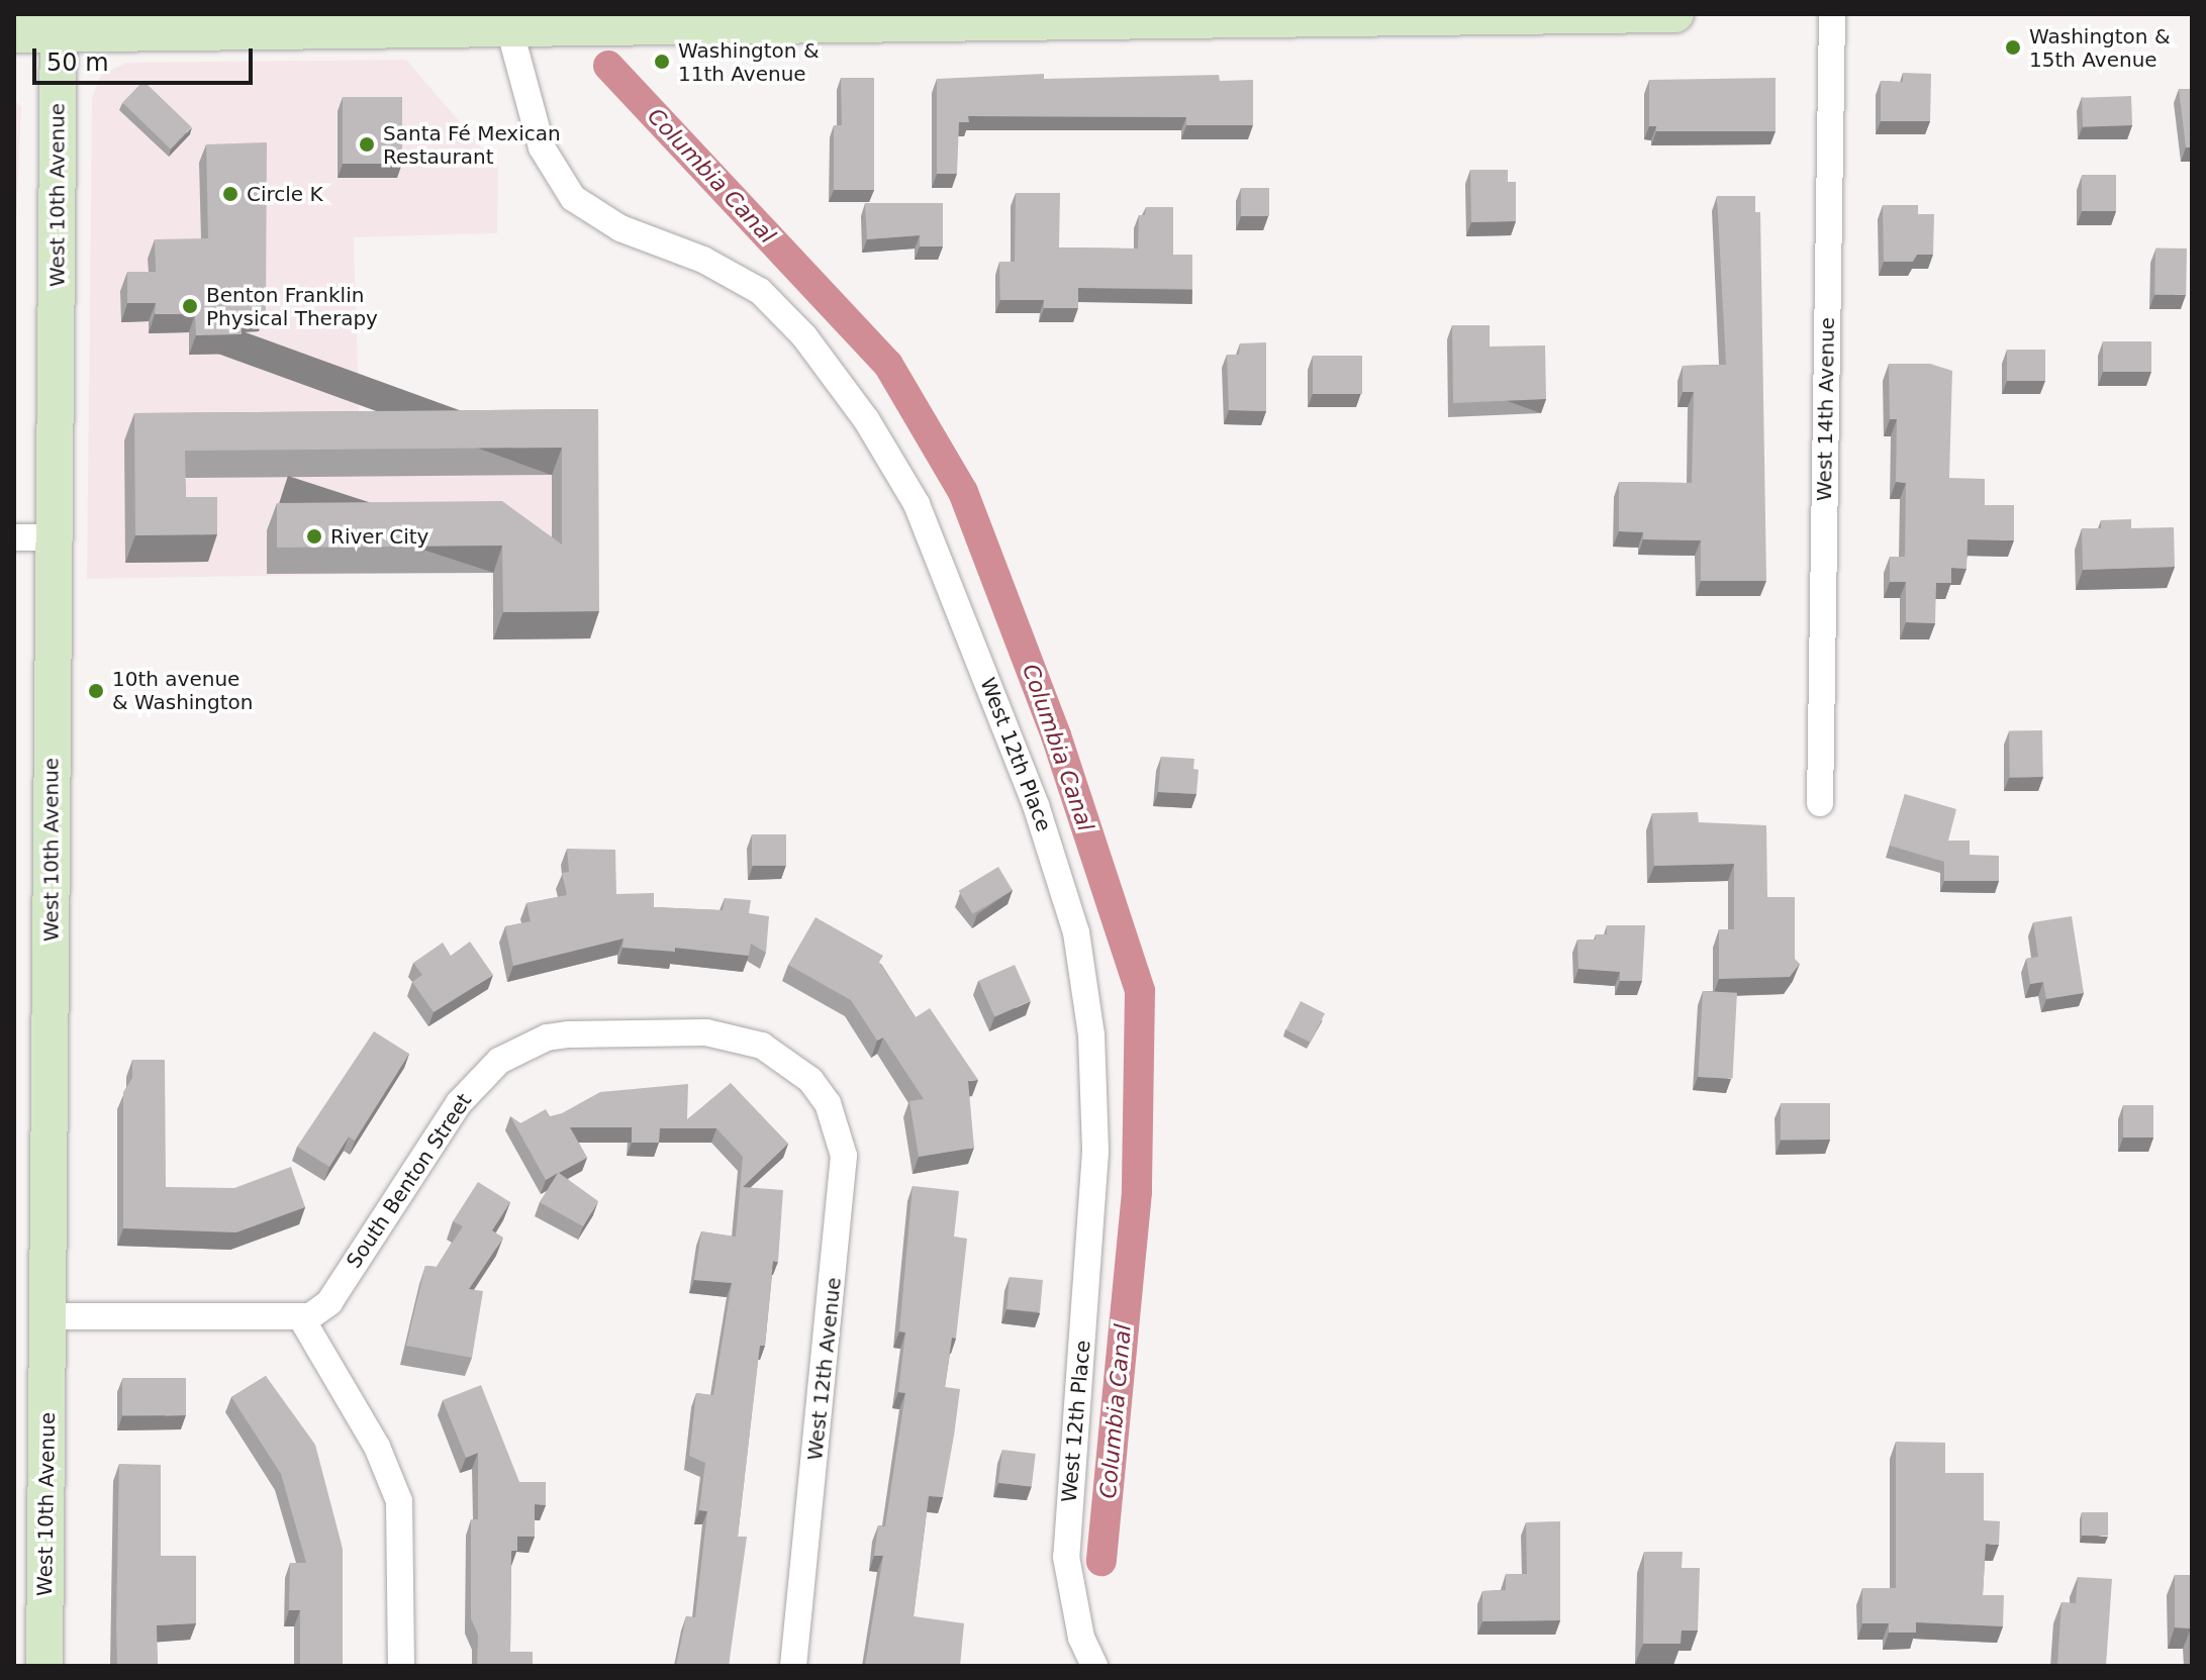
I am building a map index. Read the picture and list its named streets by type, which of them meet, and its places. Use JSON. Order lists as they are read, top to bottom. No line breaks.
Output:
{"streets":{"main road":["West 10th Avenue"],"street":["West 14th Avenue","West 12th Place","South Benton Street","West 12th Avenue"]},"crossings":[["South Benton Street","West 12th Avenue"]],"water":["Columbia Canal"],"places":["Washington & 15th Avenue","Washington & 11th Avenue","Santa Fé Mexican Restaurant","Circle K","Benton Franklin Physical Therapy","River City","10th avenue & Washington"],"scale_bar":"50 m"}
